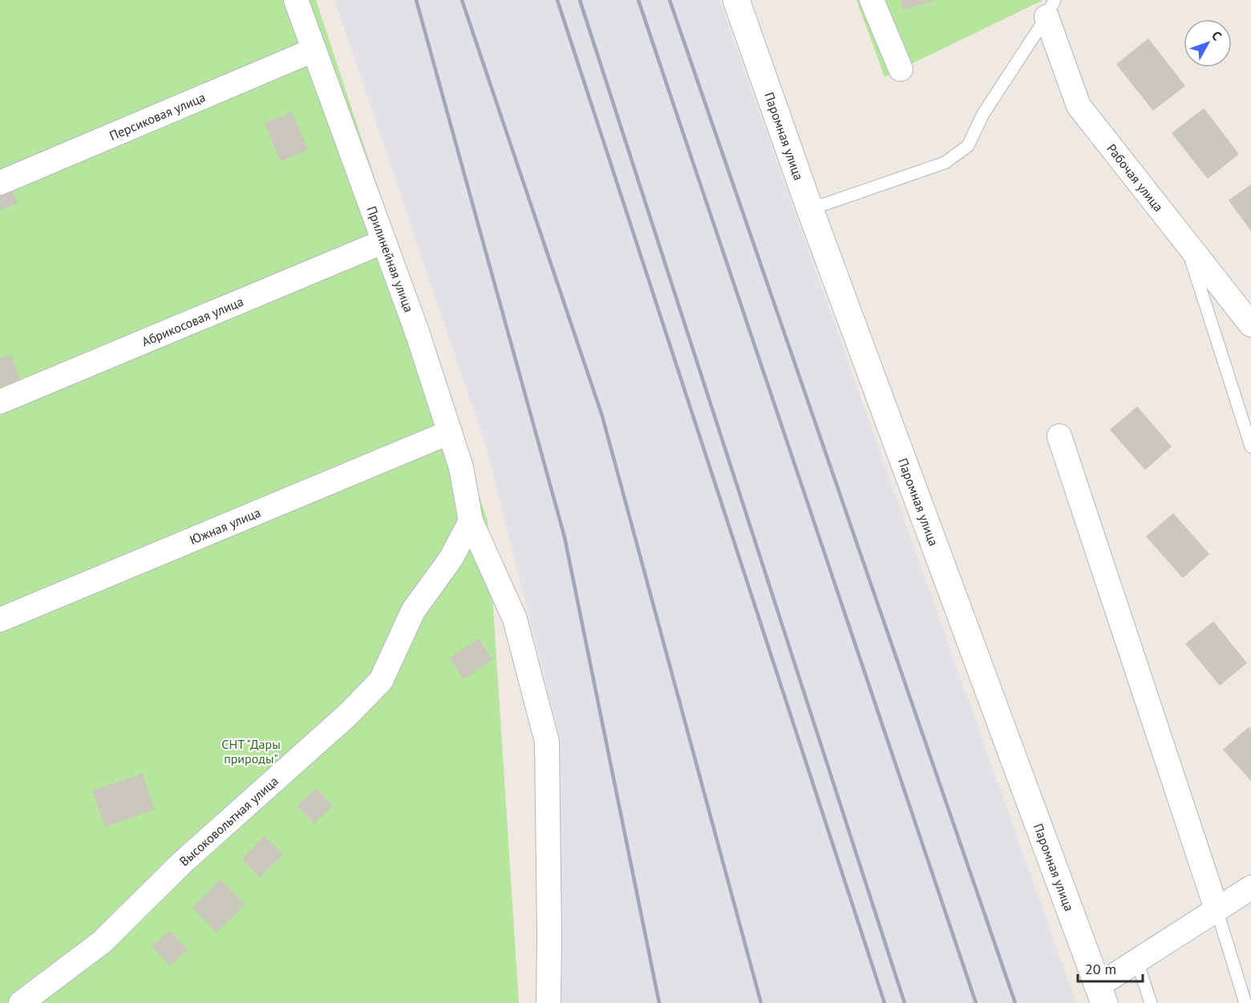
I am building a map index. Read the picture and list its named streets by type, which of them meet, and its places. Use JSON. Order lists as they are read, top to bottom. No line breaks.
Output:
{"streets":{"street":["Персиковая улица","Паромная улица","Рабочая улица","Прилинейная улица","Абрикосовая улица","Южная улица","Высоковольтная улица"]},"crossings":[["Персиковая улица","Прилинейная улица"],["Прилинейная улица","Абрикосовая улица"],["Прилинейная улица","Южная улица"],["Прилинейная улица","Высоковольтная улица"]],"parks":["СНТ \"Дары природы\""],"scale_bar":"20 m","north":"top right"}
